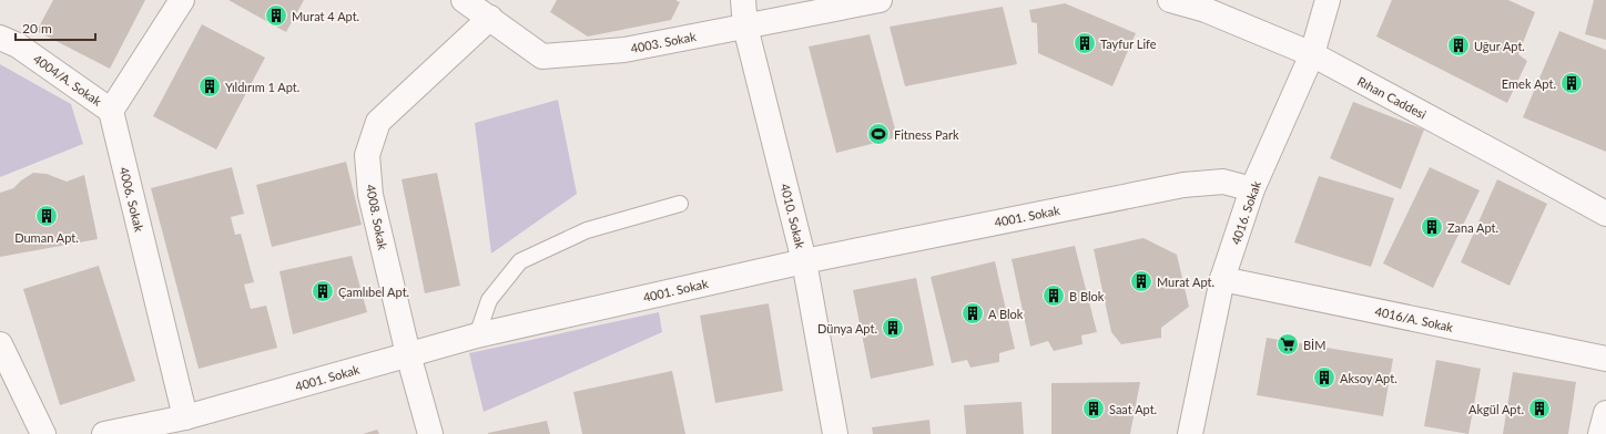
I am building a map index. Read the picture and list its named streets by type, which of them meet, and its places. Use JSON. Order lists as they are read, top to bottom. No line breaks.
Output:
{"streets":{"street":["4003. Sokak","4004/A. Sokak","Rıhan Caddesi","4006. Sokak","4016. Sokak","4010. Sokak","4001. Sokak","4008. Sokak","4016/A. Sokak"]},"crossings":[["4003. Sokak","4010. Sokak"],["4003. Sokak","4008. Sokak"],["4004/A. Sokak","4006. Sokak"],["Rıhan Caddesi","4016. Sokak"],["4006. Sokak","4001. Sokak"],["4016. Sokak","4001. Sokak"],["4016. Sokak","4016/A. Sokak"],["4010. Sokak","4001. Sokak"],["4001. Sokak","4008. Sokak"]],"places":{"building":["Murat 4 Apt.","Tayfur Life","Uğur Apt.","Emek Apt.","Yıldırım 1 Apt.","Duman Apt.","Zana Apt.","Murat Apt.","Çamlıbel Apt.","B Blok","A Blok","Dünya Apt.","Aksoy Apt.","Saat Apt.","Akgül Apt."],"sports":["Fitness Park"],"supermarket":["BİM"]},"scale_bar":"20 m"}
